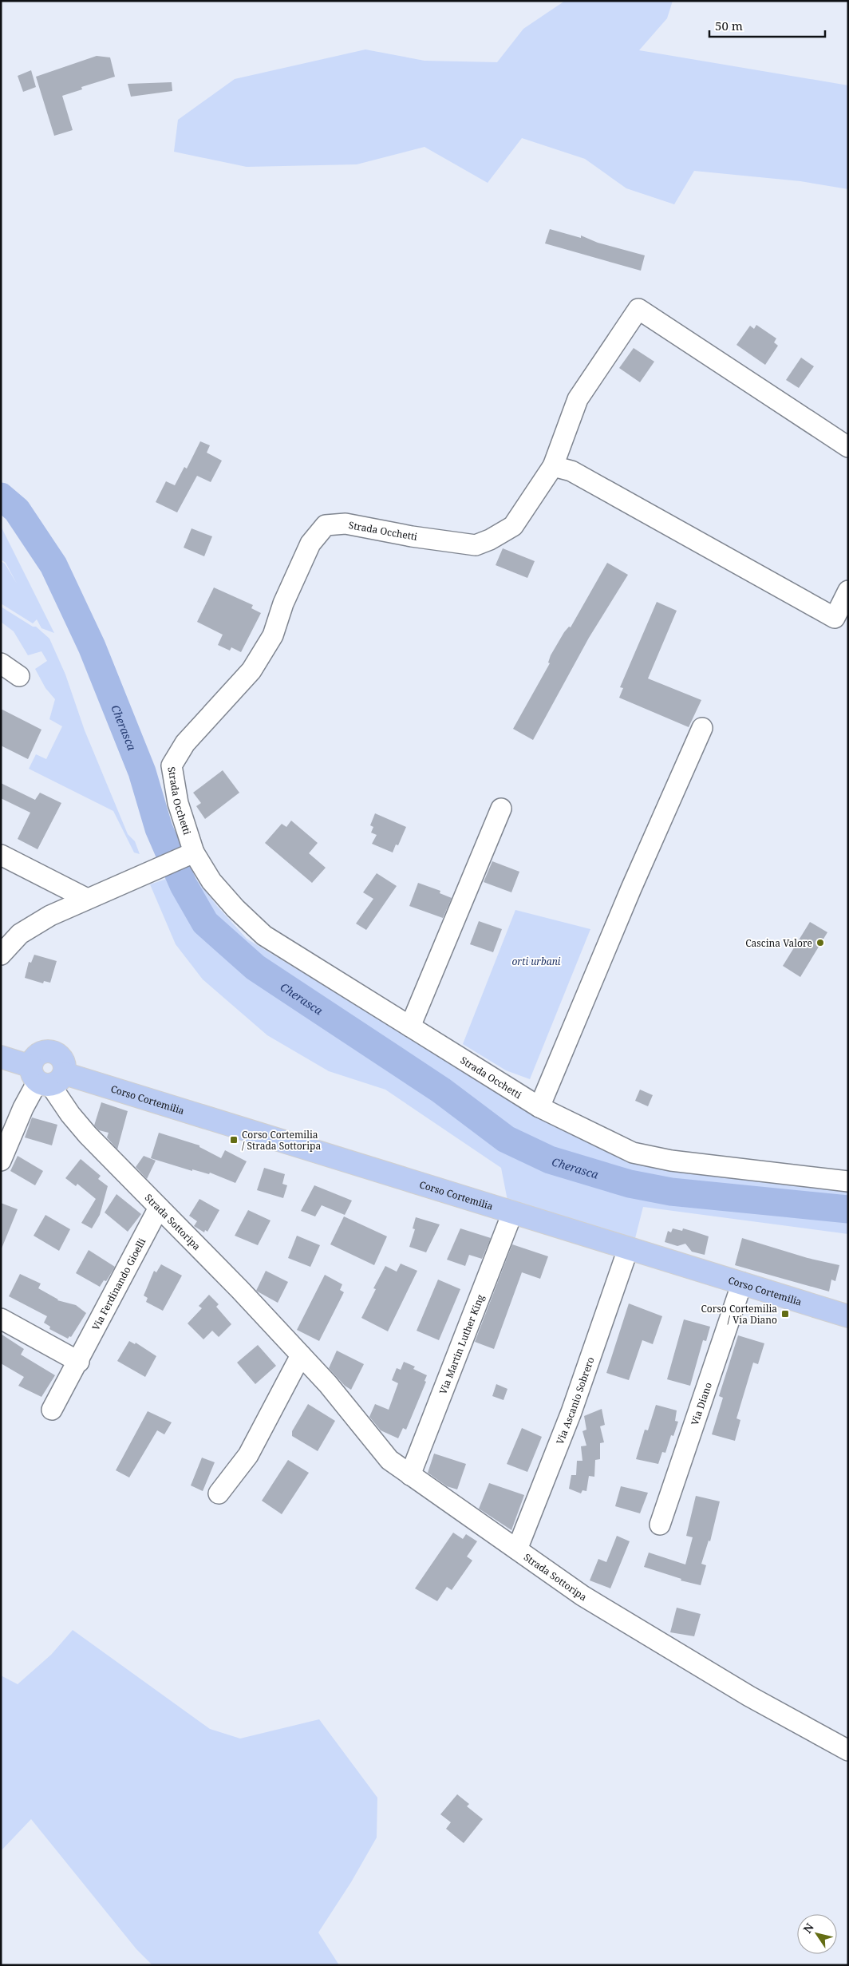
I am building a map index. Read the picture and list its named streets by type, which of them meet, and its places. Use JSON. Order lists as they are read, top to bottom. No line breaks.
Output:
{"streets":{"main road":["Corso Cortemilia"],"street":["Strada Occhetti","Strada Sottoripa","Via Ferdinando Gioelli","Via Martin Luther King","Via Ascanio Sobrero","Via Diano"]},"crossings":[["Corso Cortemilia","Strada Sottoripa"],["Corso Cortemilia","Via Martin Luther King"],["Corso Cortemilia","Via Ascanio Sobrero"],["Corso Cortemilia","Via Diano"],["Strada Sottoripa","Via Ferdinando Gioelli"],["Strada Sottoripa","Via Martin Luther King"],["Strada Sottoripa","Via Ascanio Sobrero"]],"water":["Cherasca"],"parks":["orti urbani"],"places":{"other":["Cascina Valore"],"transit":["Corso Cortemilia / Strada Sottoripa","Corso Cortemilia / Via Diano"]},"scale_bar":"50 m","north":"top left"}
